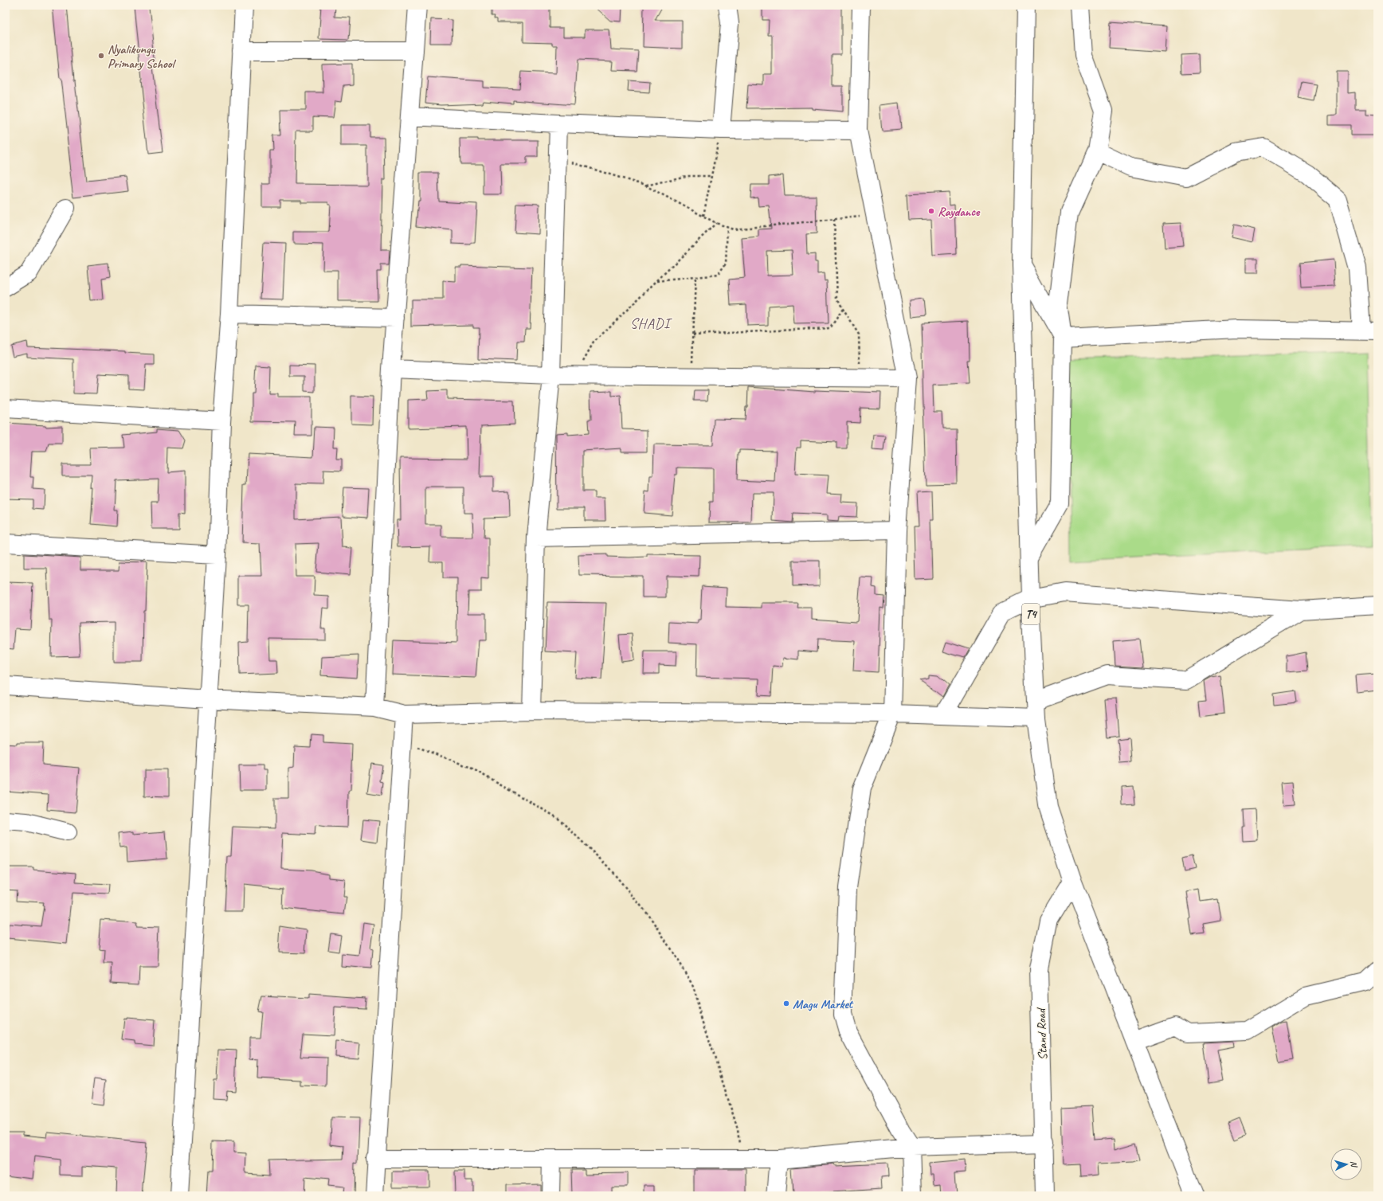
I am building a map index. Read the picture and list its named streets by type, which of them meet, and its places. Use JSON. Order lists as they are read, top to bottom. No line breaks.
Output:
{"streets":{"main road":["T4","Stand Road"]},"crossings":[["T4","Stand Road"]],"districts":["SHADI"],"places":["Nyalikungu Primary School","Raydance","Magu Market"],"north":"right"}
